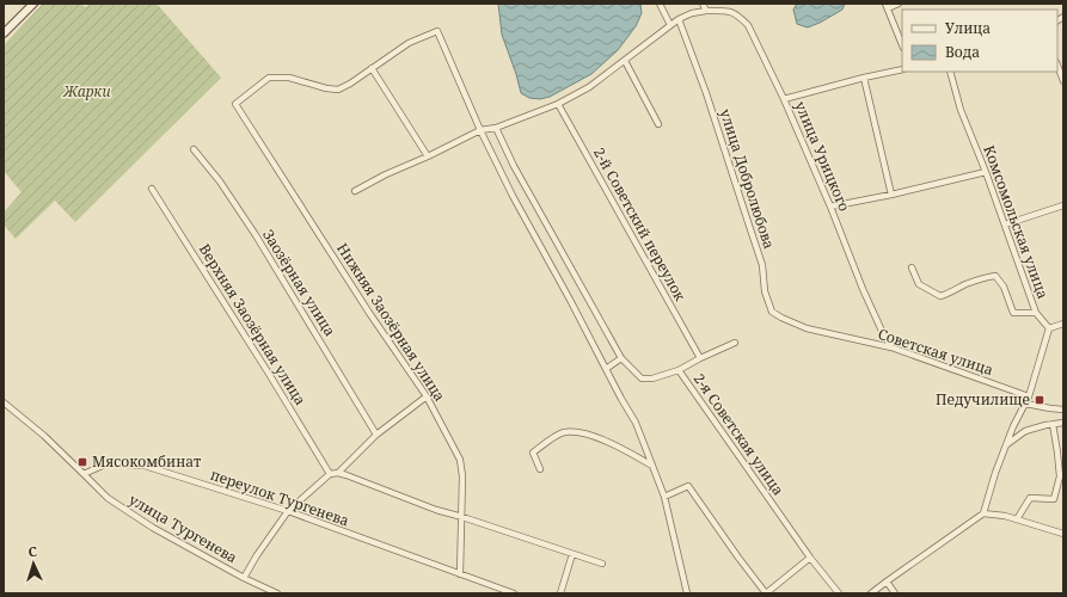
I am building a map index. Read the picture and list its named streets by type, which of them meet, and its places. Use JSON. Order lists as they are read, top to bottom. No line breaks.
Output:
{"streets":{"street":["улица Урицкого","улица Добролюбова","Комсомольская улица","2-й Советский переулок","Заозёрная улица","Нижняя Заозёрная улица","Верхняя Заозёрная улица","Советская улица","2-я Советская улица","переулок Тургенева","улица Тургенева"]},"crossings":[["улица Урицкого","улица Добролюбова"],["улица Урицкого","2-й Советский переулок"],["улица Урицкого","Советская улица"],["улица Урицкого","2-я Советская улица"],["улица Добролюбова","Советская улица"],["Нижняя Заозёрная улица","переулок Тургенева"],["переулок Тургенева","улица Тургенева"]],"parks":["Жарки"],"places":{"transit":["Педучилище","Мясокомбинат"]},"legend":["Улица","Вода"],"north":"top"}
